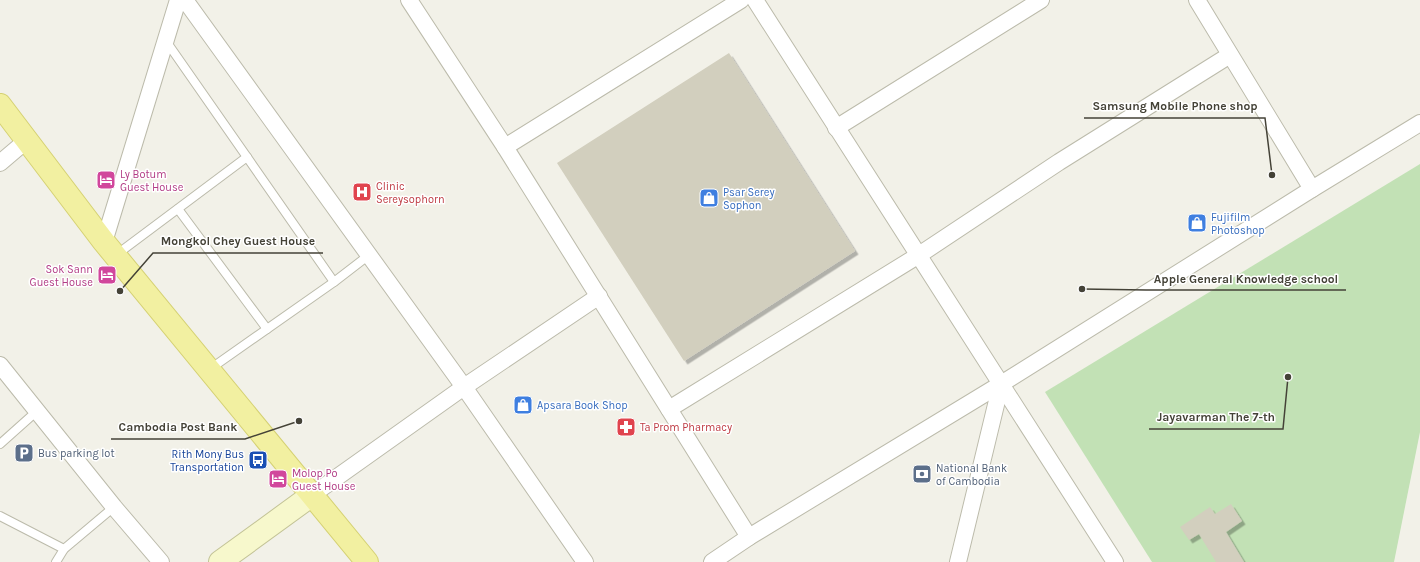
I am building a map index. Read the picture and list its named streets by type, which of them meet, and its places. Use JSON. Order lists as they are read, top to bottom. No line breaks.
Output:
{"places":{"other":["Samsung Mobile Phone shop","Apple General Knowledge school","Mongkol Chey Guest House","Jayavarman The 7-th","Cambodia Post Bank"],"hotel":["Ly Botum Guest House","Sok Sann Guest House","Molop Po Guest House"],"hospital":["Clinic Sereysophorn"],"shop":["Psar Serey Sophon","Fujifilm Photoshop","Apsara Book Shop"],"pharmacy":["Ta Prom Pharmacy"],"parking":["Bus parking lot"],"bus stop":["Rith Mony Bus Transportation"],"bank":["National Bank of Cambodia"]}}
